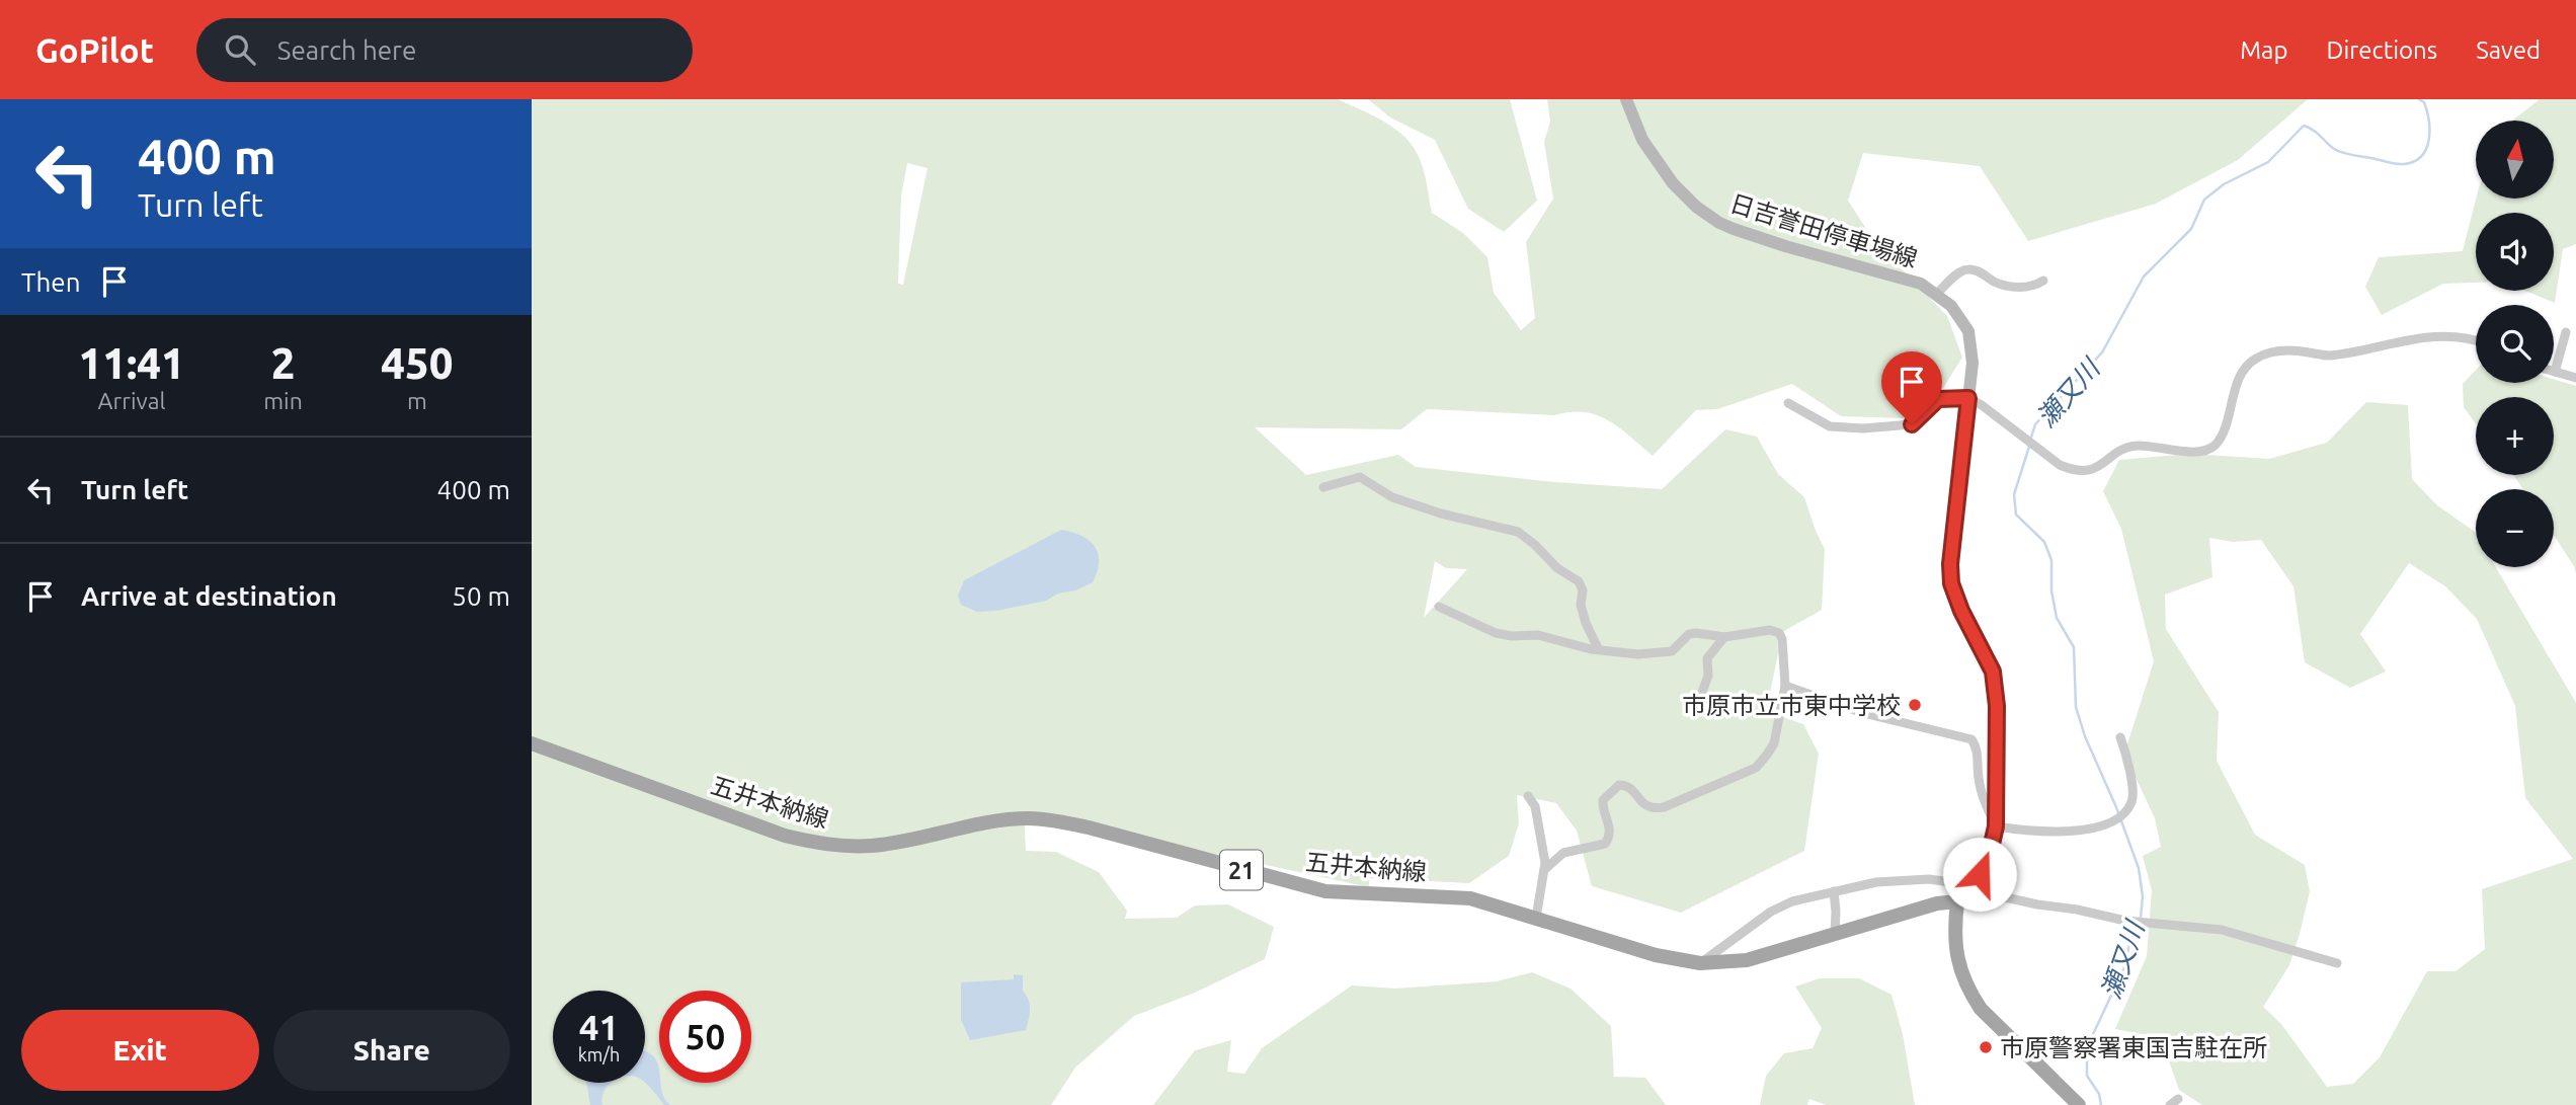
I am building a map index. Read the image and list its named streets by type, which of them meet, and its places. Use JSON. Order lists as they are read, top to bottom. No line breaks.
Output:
{"streets":{"main road":["日吉誉田停車場線","五井本納線","21"]},"crossings":[["日吉誉田停車場線","五井本納線"]],"water":["瀬又川"],"places":["市原市立市東中学校","市原警察署東国吉駐在所"],"north":"top","page":{"header":"GoPilot","search":"Search here","nav":["Map","Directions","Saved"],"turn":["400 m","Turn left"],"map_buttons":["+","−"],"then":"Then","eta":["11:41","Arrival","2","min","450","m"],"list":[{"name":"Turn left","value":"400 m"},{"name":"Arrive at destination","value":"50 m"}],"speed":"41 km/h","limit":"50","buttons":["Exit","Share"]}}
